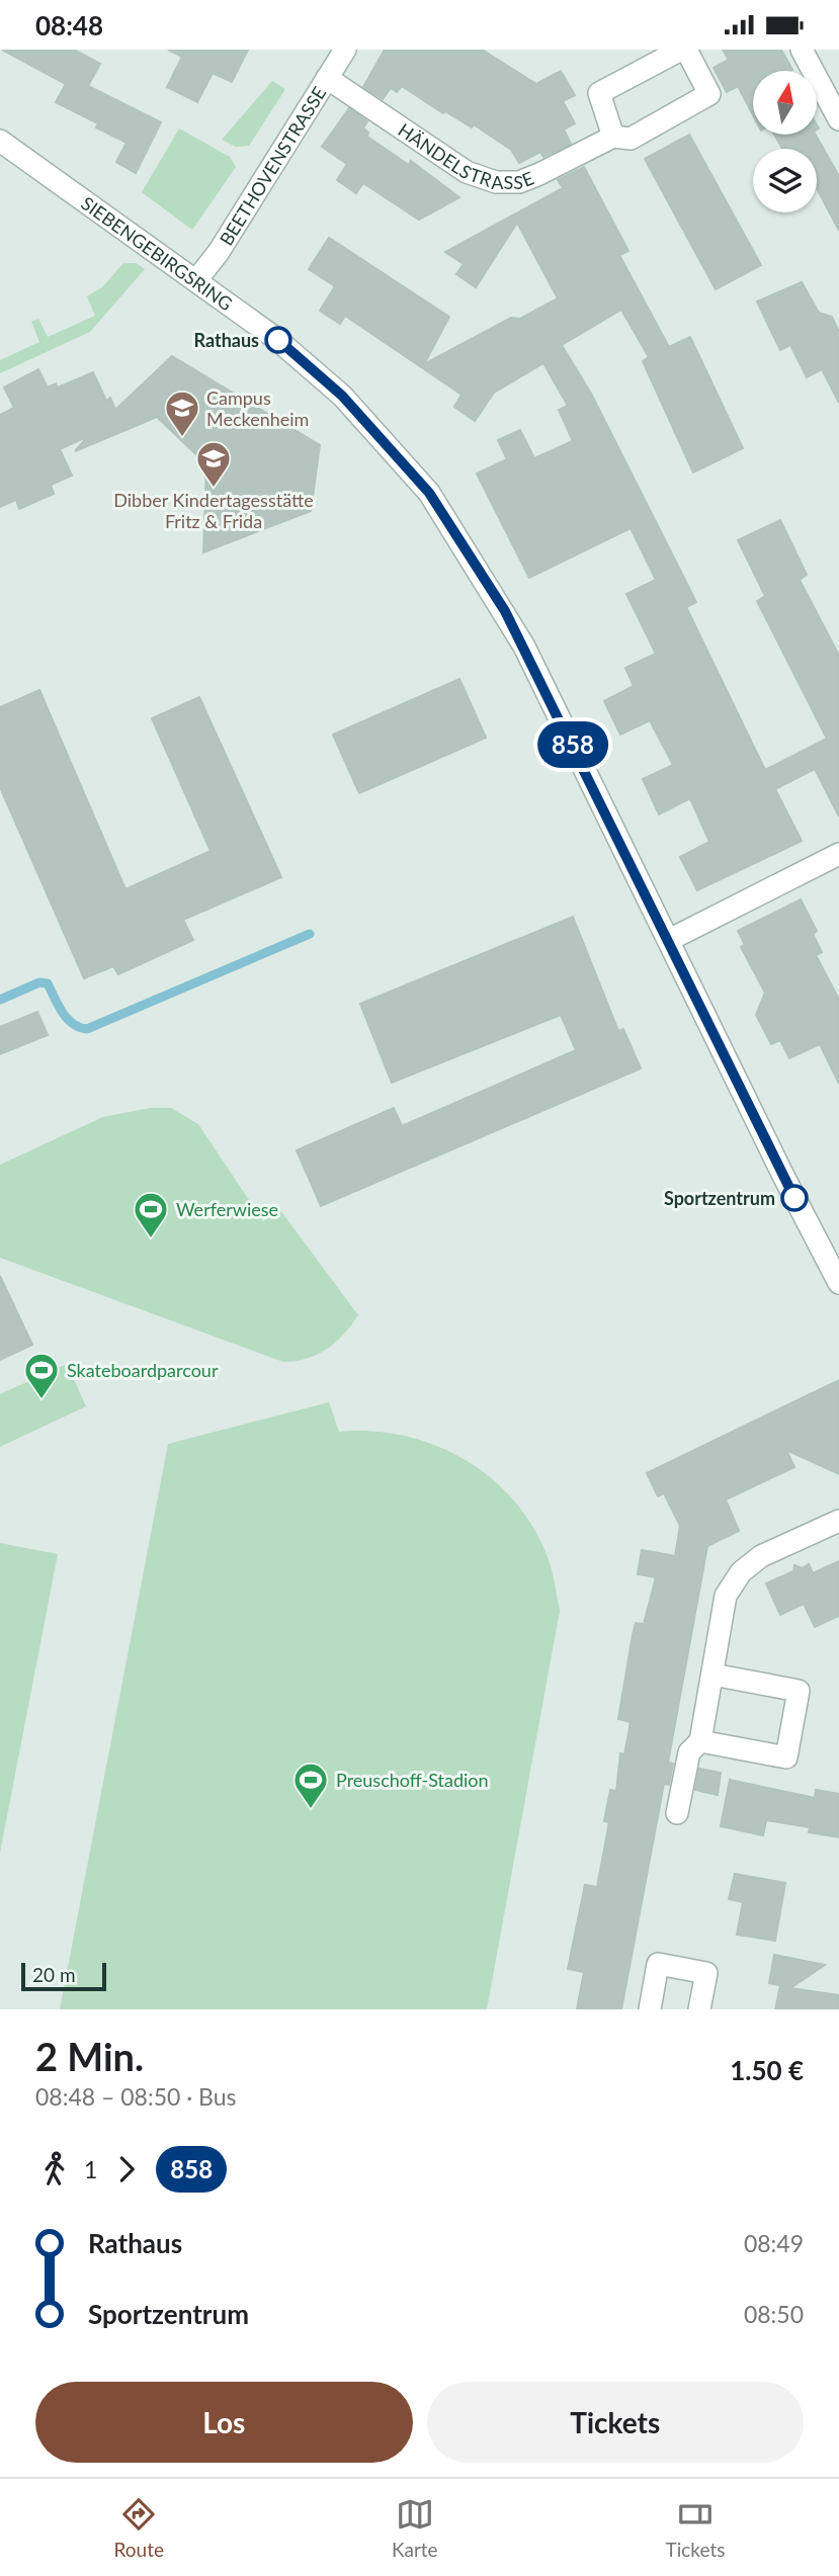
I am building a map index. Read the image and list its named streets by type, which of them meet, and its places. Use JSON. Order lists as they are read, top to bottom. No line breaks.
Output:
{"streets":{"street":["HÄNDELSTRASSE","BEETHOVENSTRASSE","SIEBENGEBIRGSRING"]},"crossings":[["HÄNDELSTRASSE","BEETHOVENSTRASSE"],["BEETHOVENSTRASSE","SIEBENGEBIRGSRING"]],"places":{"other":["Rathaus","Sportzentrum"],"school or university":["Campus Meckenheim","Dibber Kindertagesstätte Fritz & Frida"],"sports":["Werferwiese","Skateboardparcour","Preuschoff-Stadion"]},"lines":["bus line 858"],"scale_bar":"20 m","north":"top","page":{"status":"08:48","on_map":"858","scale":"20 m","heading":["2 Min.","08:48 – 08:50 · Bus","1.50 €"],"legs":["1","858"],"list":[{"name":"Rathaus","value":"08:49"},{"name":"Sportzentrum","value":"08:50"}],"buttons":["Los","Tickets"],"tabs":["Route","Karte","Tickets"]}}
